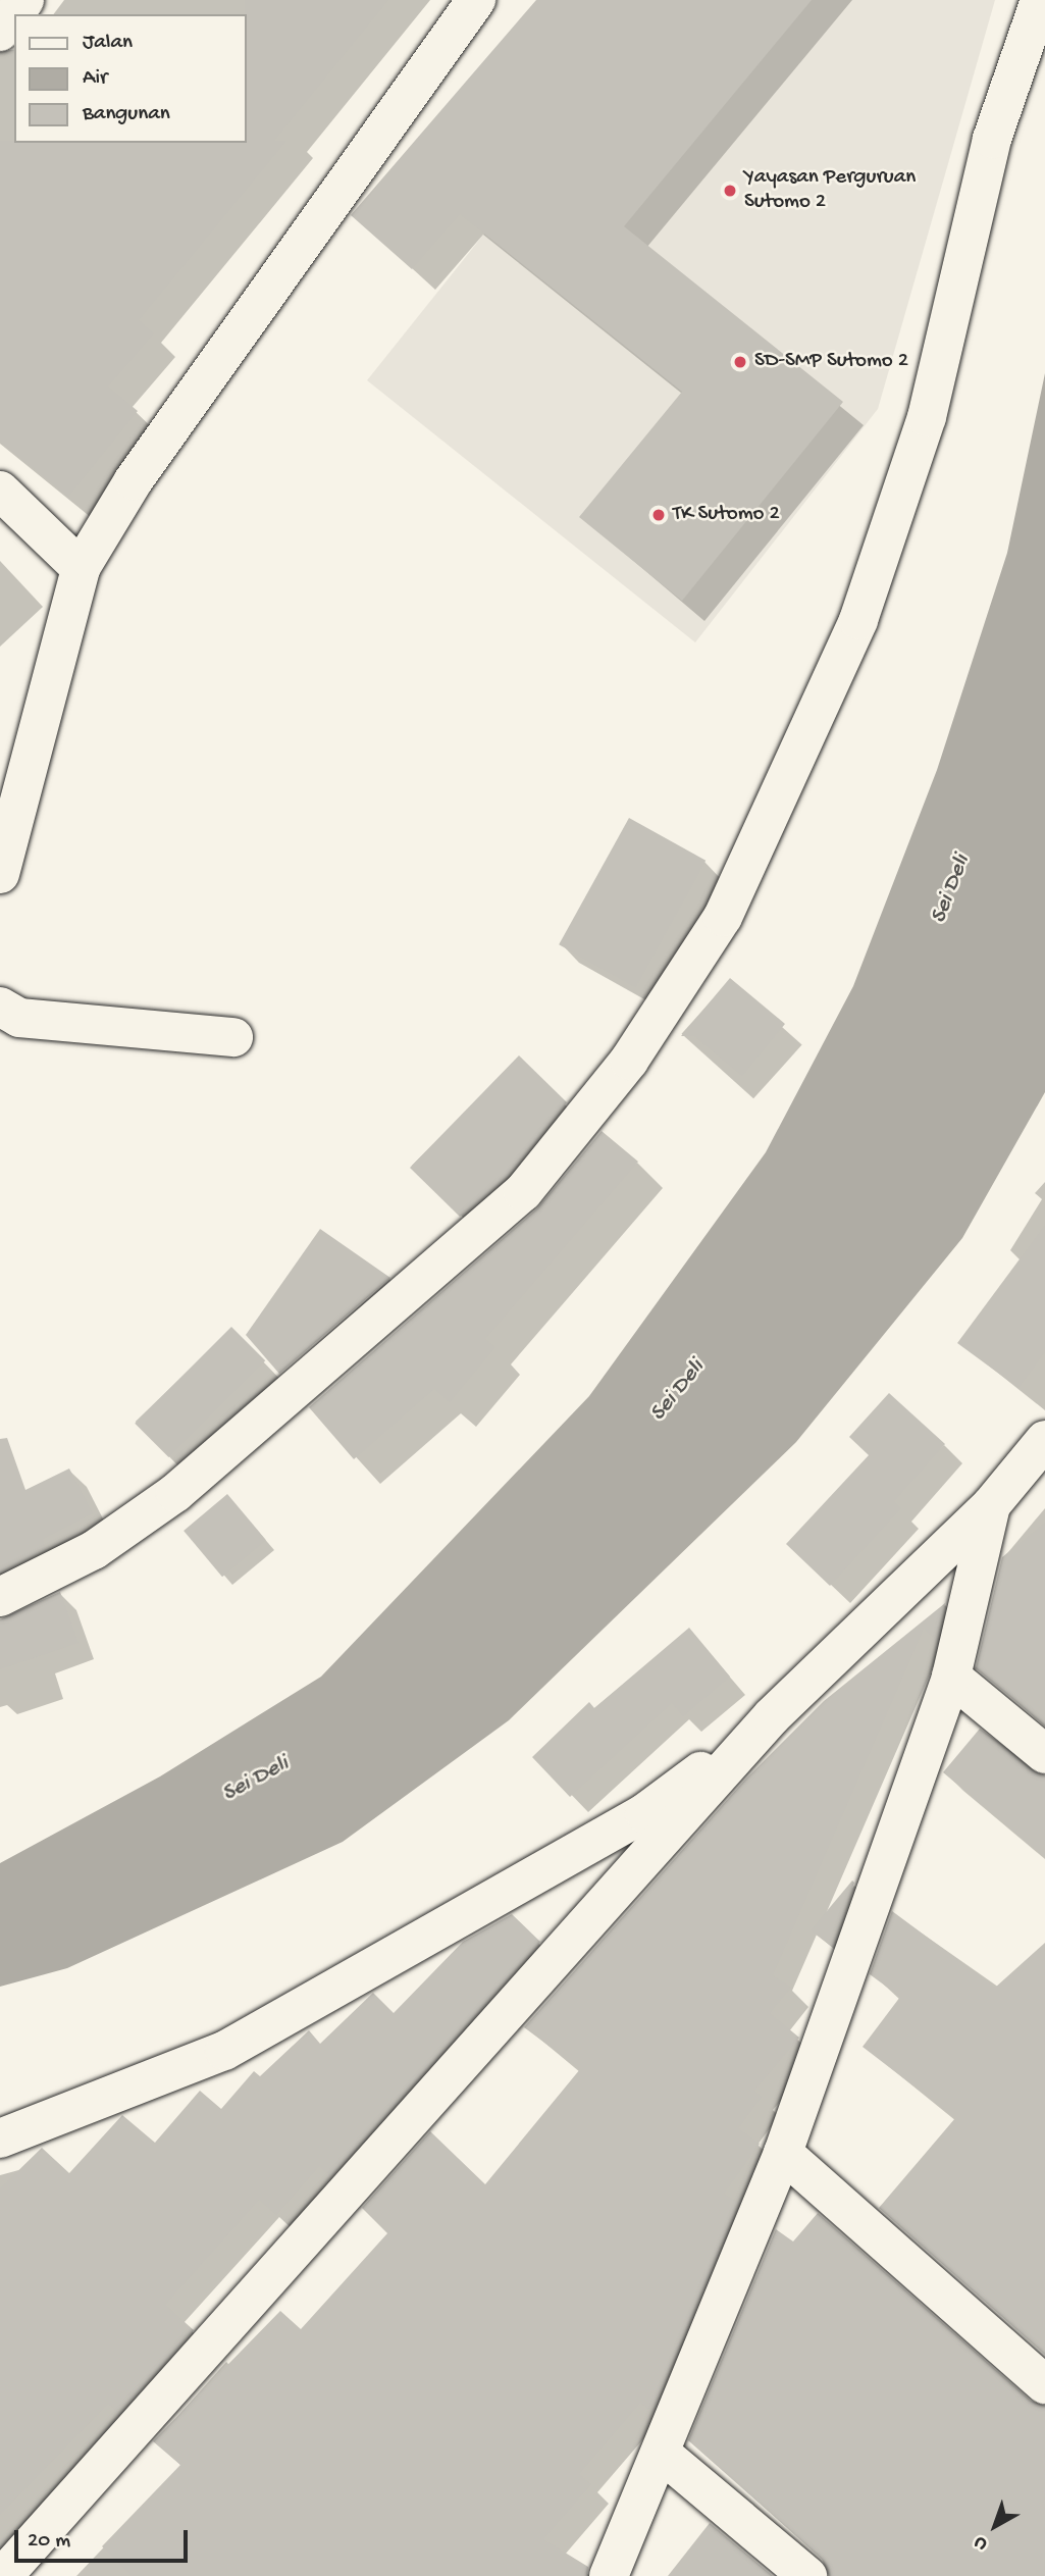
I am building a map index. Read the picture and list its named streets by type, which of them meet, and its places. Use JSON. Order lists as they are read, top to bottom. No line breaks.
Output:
{"water":["Sei Deli"],"places":["Yayasan Perguruan Sutomo 2","SD-SMP Sutomo 2","TK Sutomo 2"],"legend":["Jalan","Air","Bangunan"],"scale_bar":"20 m","north":"bottom left"}
